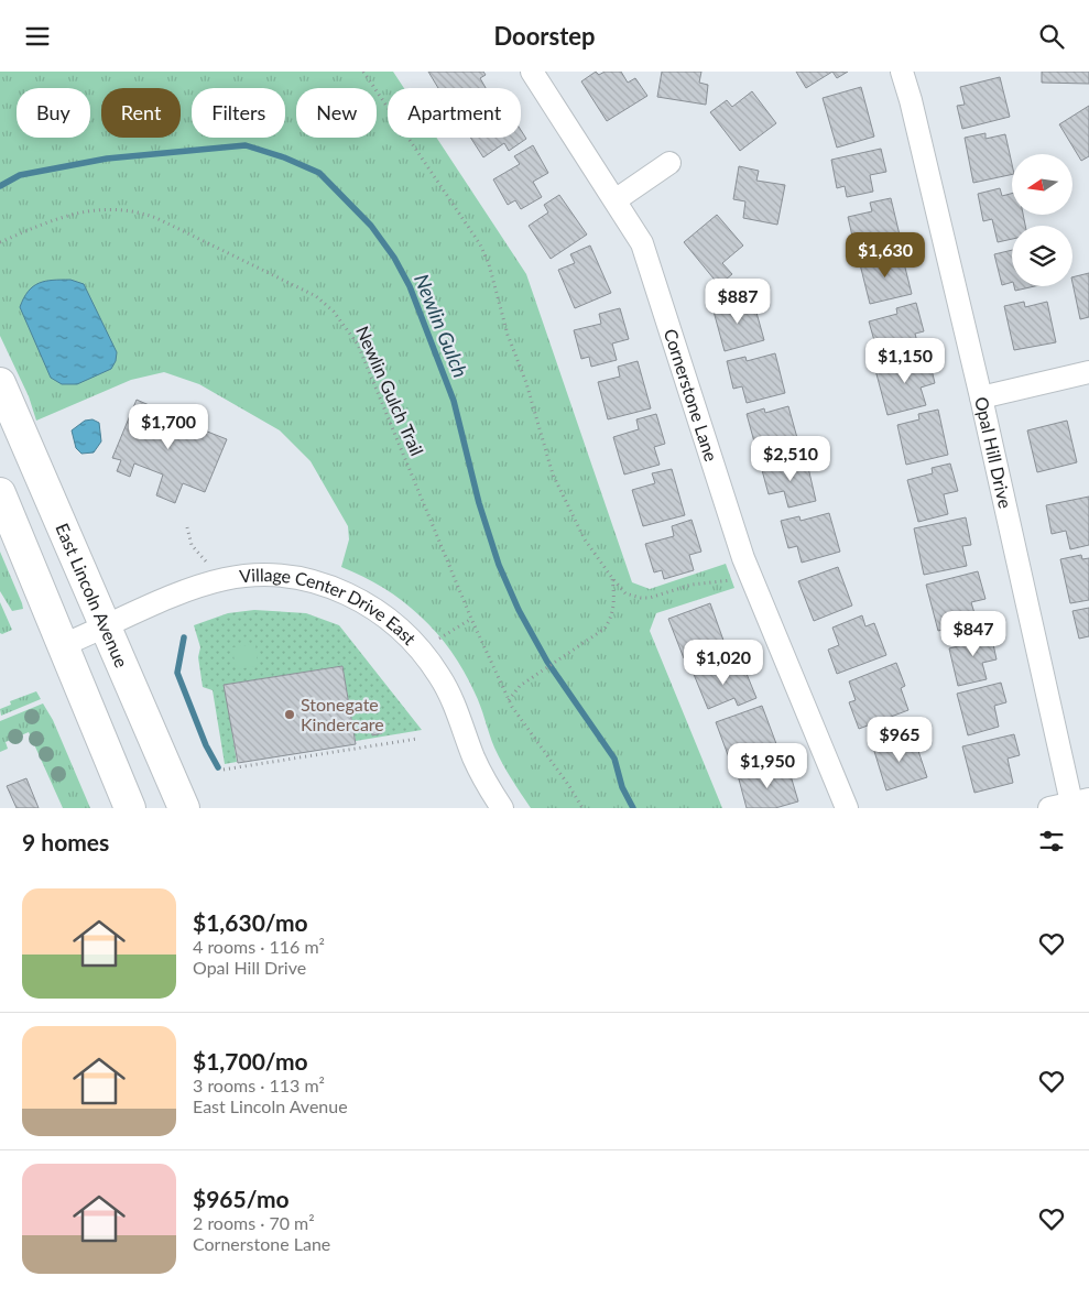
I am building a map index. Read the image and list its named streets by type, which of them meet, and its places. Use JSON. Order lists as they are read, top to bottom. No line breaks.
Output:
{"streets":{"main road":["East Lincoln Avenue"],"street":["Cornerstone Lane","Opal Hill Drive","Village Center Drive East"],"path":["Newlin Gulch Trail"]},"crossings":[["East Lincoln Avenue","Village Center Drive East"]],"water":["Newlin Gulch"],"places":["Stonegate Kindercare"],"north":"left","page":{"header":"Doorstep","chip":["Buy","Rent","Filters","New","Apartment"],"price":["$1,630","$887","$1,150","$1,700","$2,510","$847","$1,020","$965","$1,950"],"heading":"9 homes","list":[{"name":"$1,630/mo","note":"4 rooms · 116 m² · Opal Hill Drive"},{"name":"$1,700/mo","note":"3 rooms · 113 m² · East Lincoln Avenue"},{"name":"$965/mo","note":"2 rooms · 70 m² · Cornerstone Lane"}]}}
